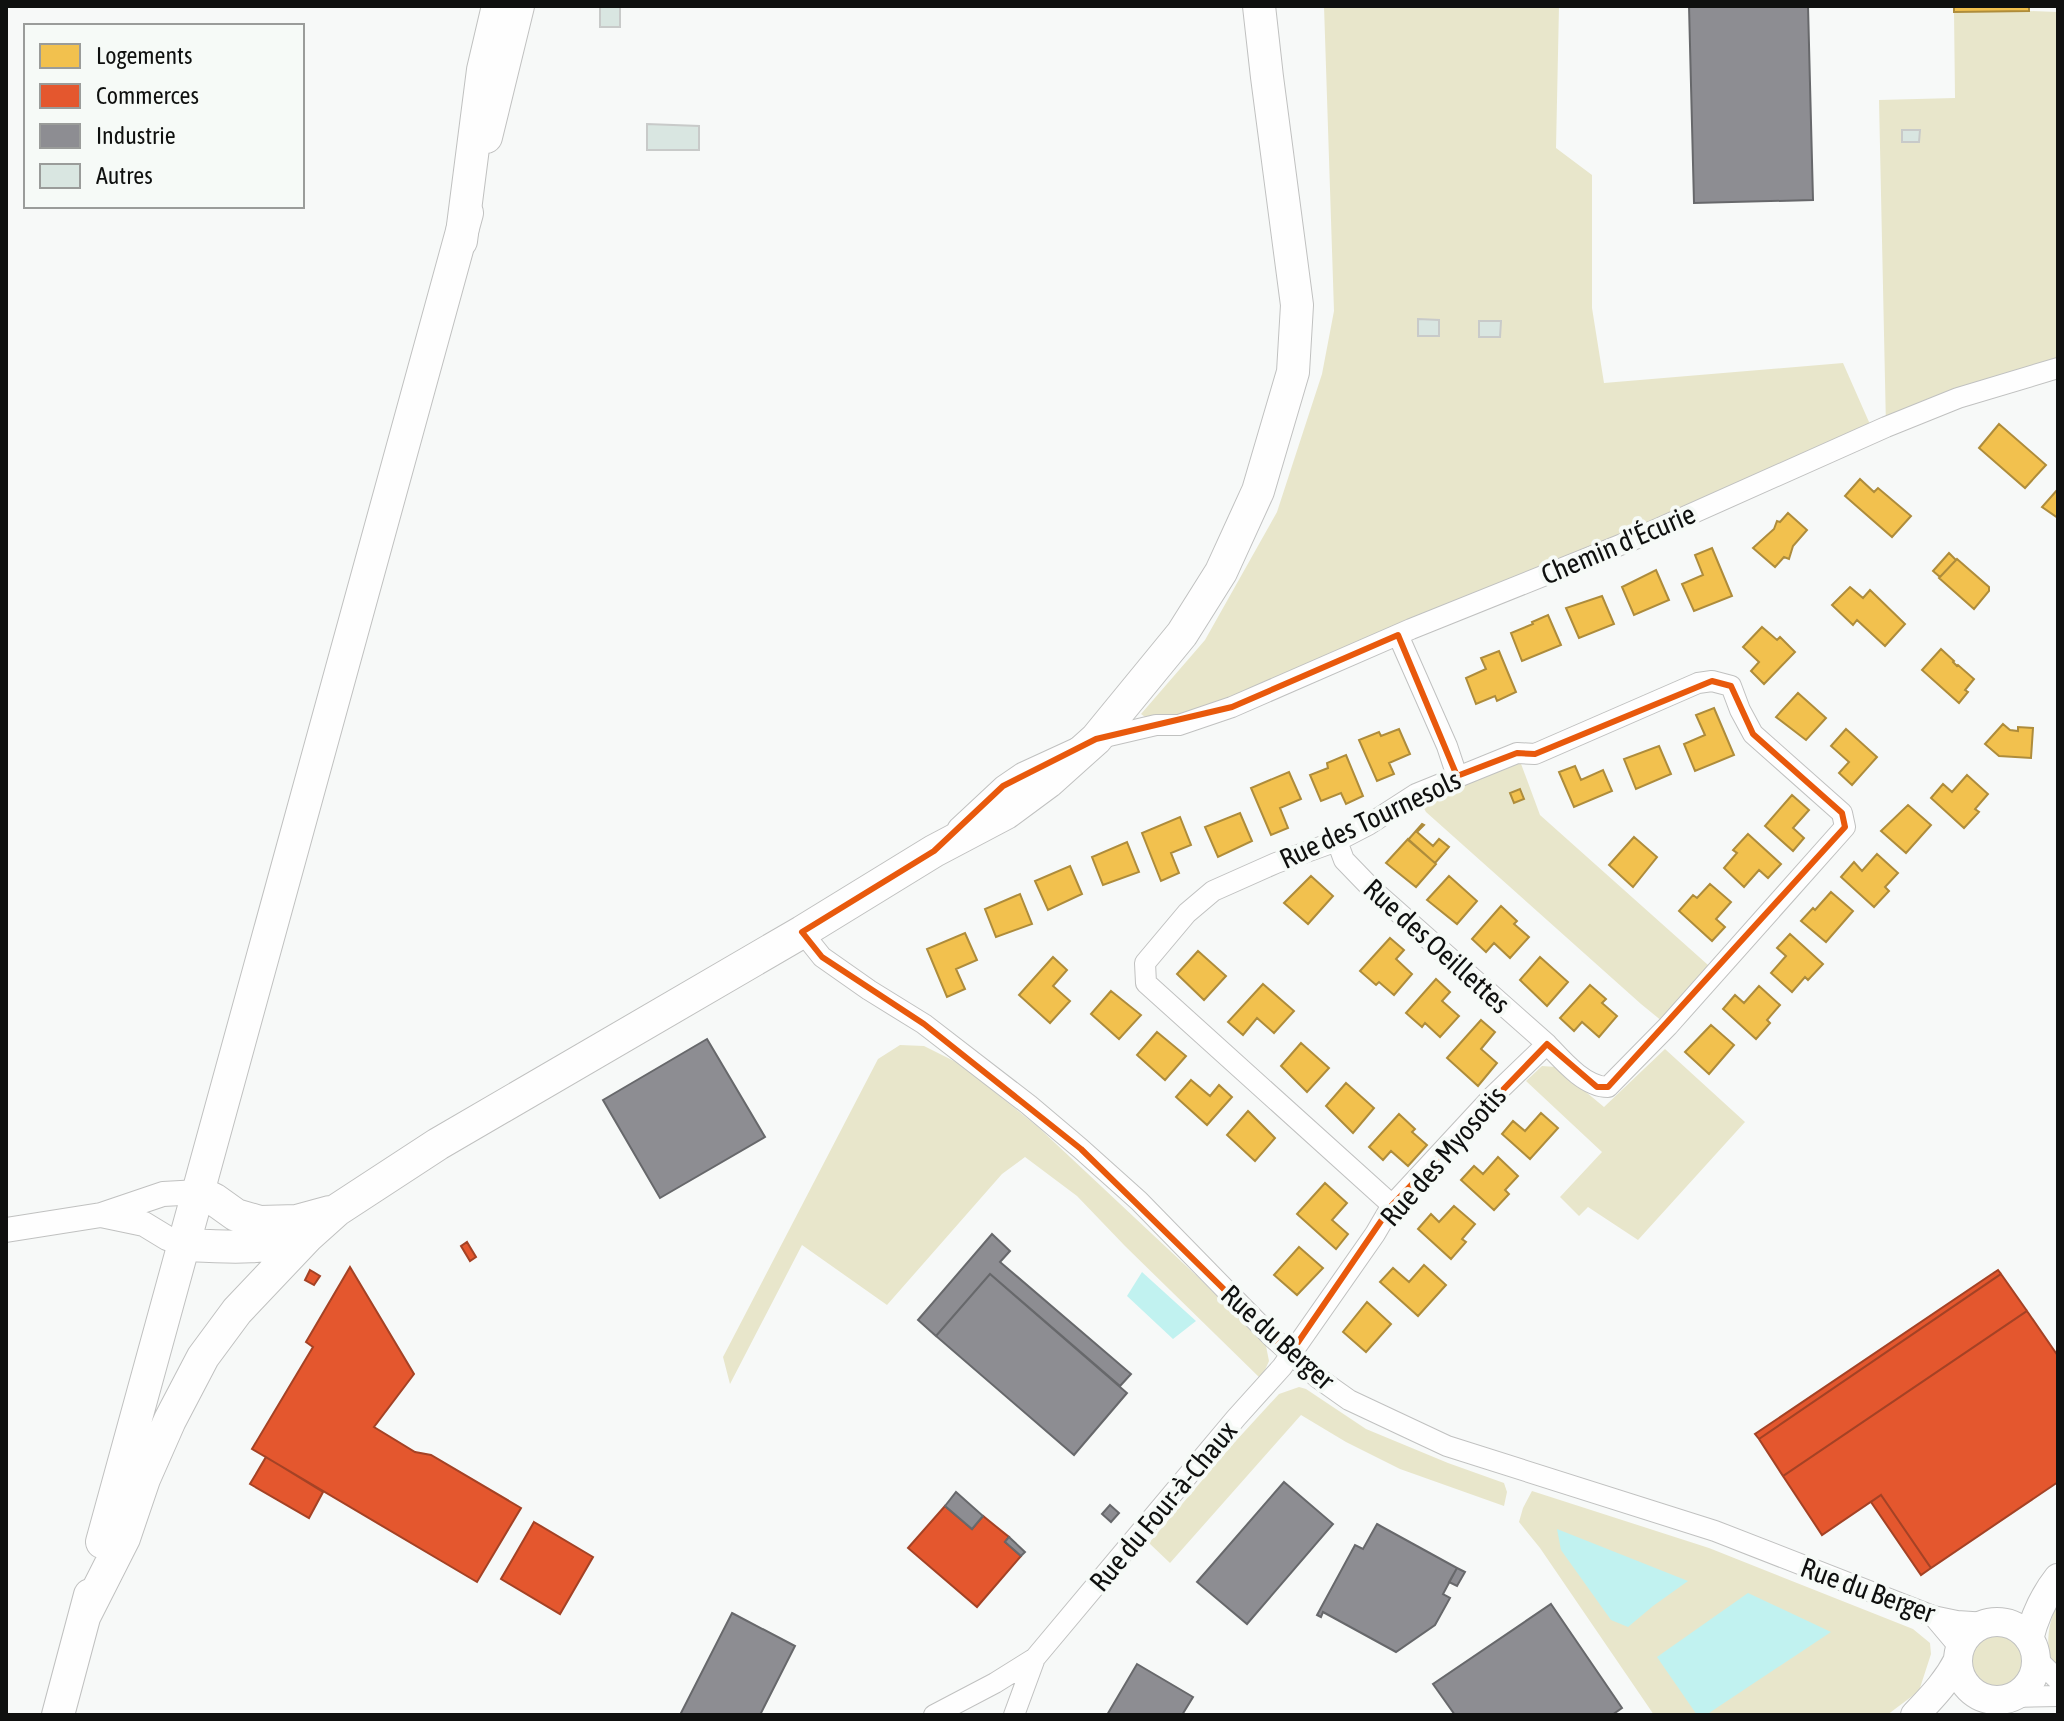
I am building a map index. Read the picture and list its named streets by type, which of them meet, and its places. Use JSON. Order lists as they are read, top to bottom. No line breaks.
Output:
{"streets":{"street":["Chemin d'Écurie","Rue des Tournesols","Rue des Oeillettes","Rue des Myosotis","Rue du Berger","Rue du Four-à-Chaux"]},"crossings":[["Rue des Tournesols","Rue des Oeillettes"],["Rue des Tournesols","Rue des Myosotis"],["Rue des Oeillettes","Rue des Myosotis"],["Rue des Myosotis","Rue du Berger"],["Rue des Myosotis","Rue du Four-à-Chaux"],["Rue du Berger","Rue du Four-à-Chaux"]],"legend":["Logements","Commerces","Industrie","Autres"]}
